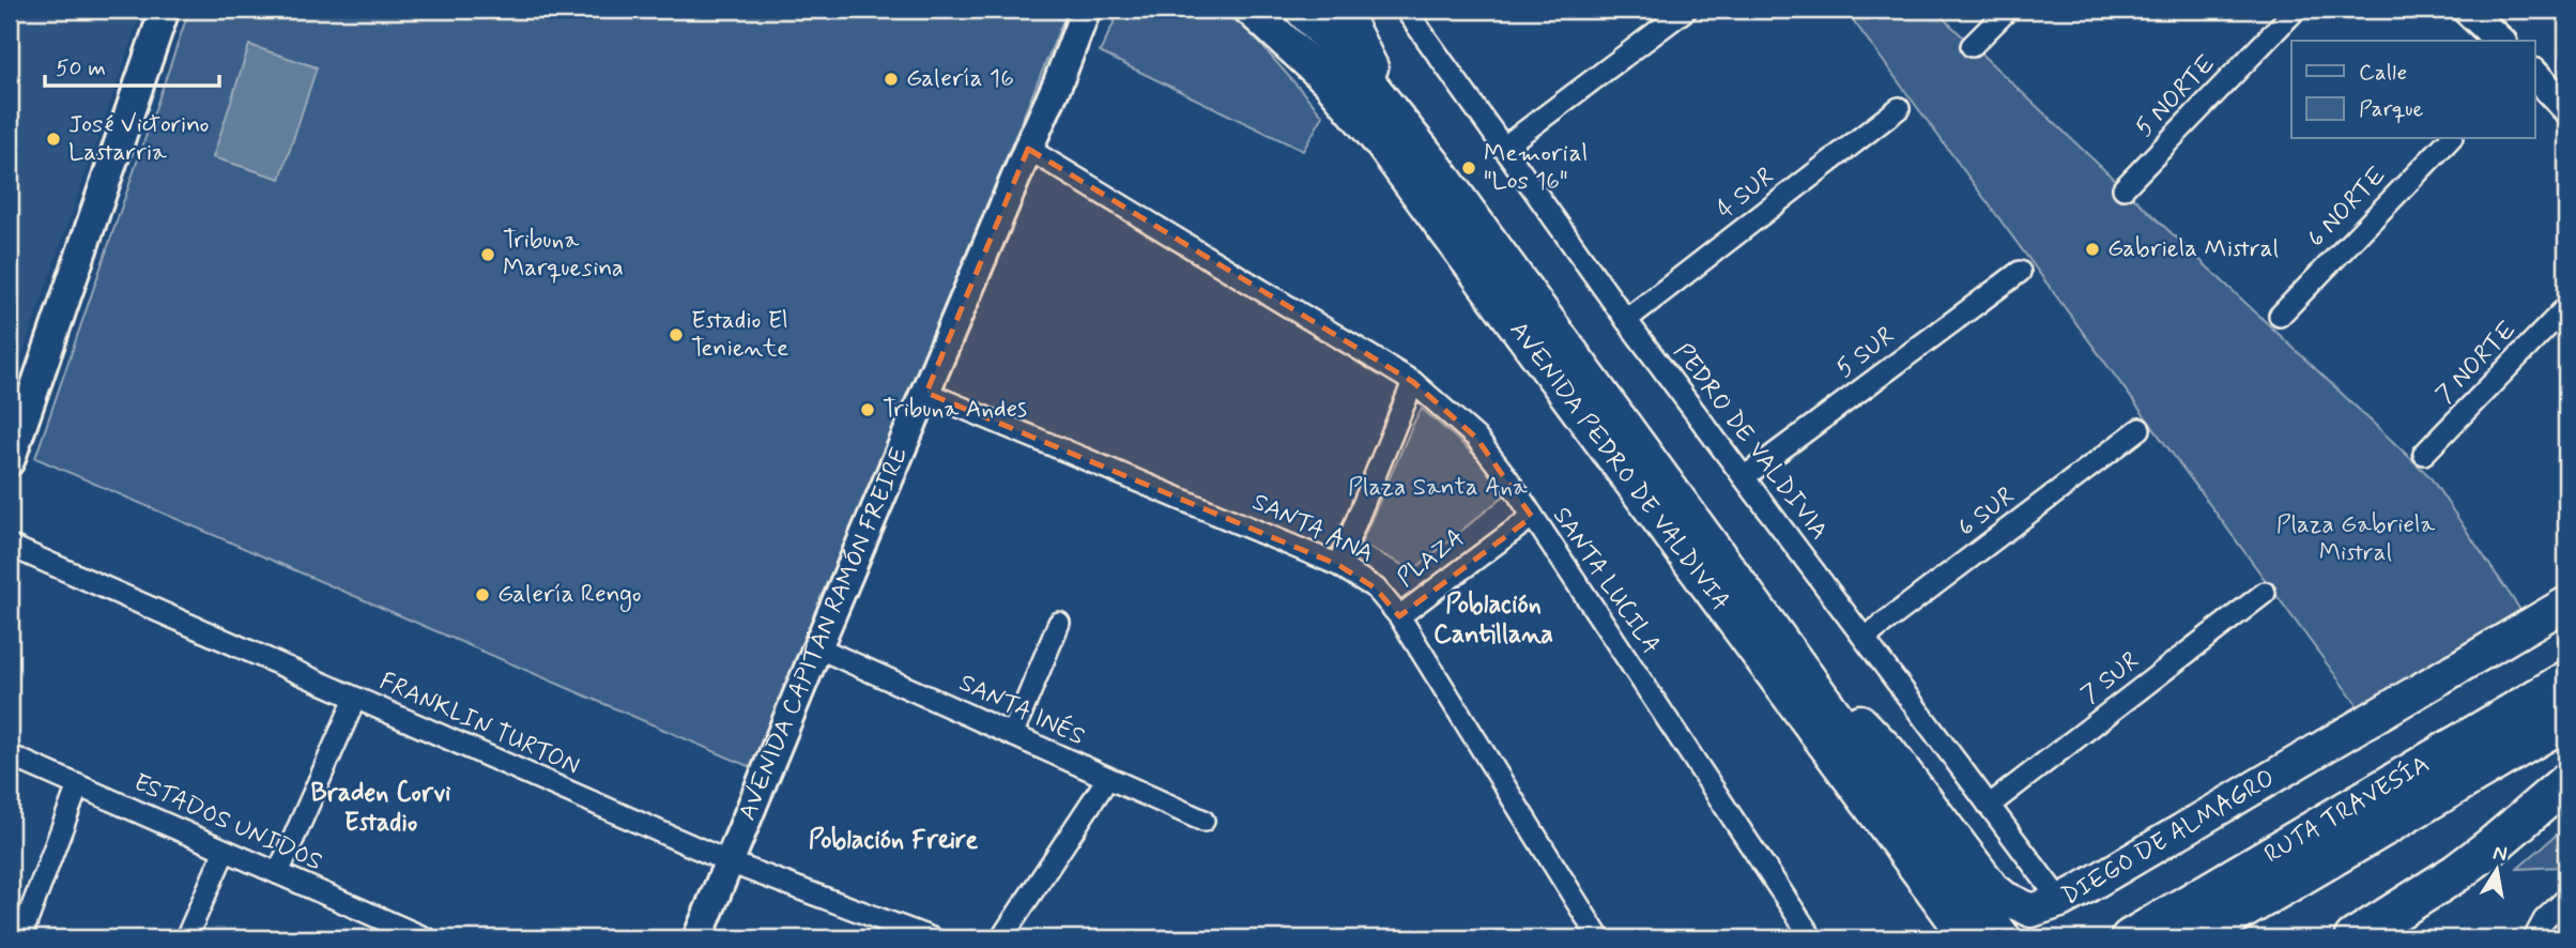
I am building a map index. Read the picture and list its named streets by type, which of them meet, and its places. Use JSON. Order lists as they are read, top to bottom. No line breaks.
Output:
{"streets":{"highway":["RUTA TRAVESÍA"],"main road":["AVENIDA PEDRO DE VALDIVIA","AVENIDA CAPITÁN RAMÓN FREIRE","DIEGO DE ALMAGRO"],"street":["5 NORTE","4 SUR","6 NORTE","5 SUR","7 NORTE","PEDRO DE VALDIVIA","6 SUR","SANTA ANA","PLAZA","SANTA LUCILA","7 SUR","SANTA INÉS","FRANKLIN TURTON","ESTADOS UNIDOS"]},"crossings":[["4 SUR","PEDRO DE VALDIVIA"],["5 SUR","PEDRO DE VALDIVIA"],["PEDRO DE VALDIVIA","6 SUR"],["PEDRO DE VALDIVIA","7 SUR"],["PEDRO DE VALDIVIA","DIEGO DE ALMAGRO"],["AVENIDA PEDRO DE VALDIVIA","DIEGO DE ALMAGRO"],["SANTA ANA","PLAZA"],["SANTA ANA","AVENIDA CAPITÁN RAMÓN FREIRE"],["PLAZA","SANTA LUCILA"],["SANTA LUCILA","AVENIDA CAPITÁN RAMÓN FREIRE"],["AVENIDA CAPITÁN RAMÓN FREIRE","SANTA INÉS"],["AVENIDA CAPITÁN RAMÓN FREIRE","FRANKLIN TURTON"]],"districts":["Población Cantillana","Braden Corvi Estadio","Población Freire"],"parks":["Plaza Santa Ana","Plaza Gabriela Mistral"],"places":["Galería 16","José Victorino Lastarria","Memorial \"Los 16\"","Gabriela Mistral","Tribuna Marquesina","Estadio El Teniente","Tribuna Andes","Galería Rengo"],"legend":["Calle","Parque"],"scale_bar":"50 m","north":"top"}
